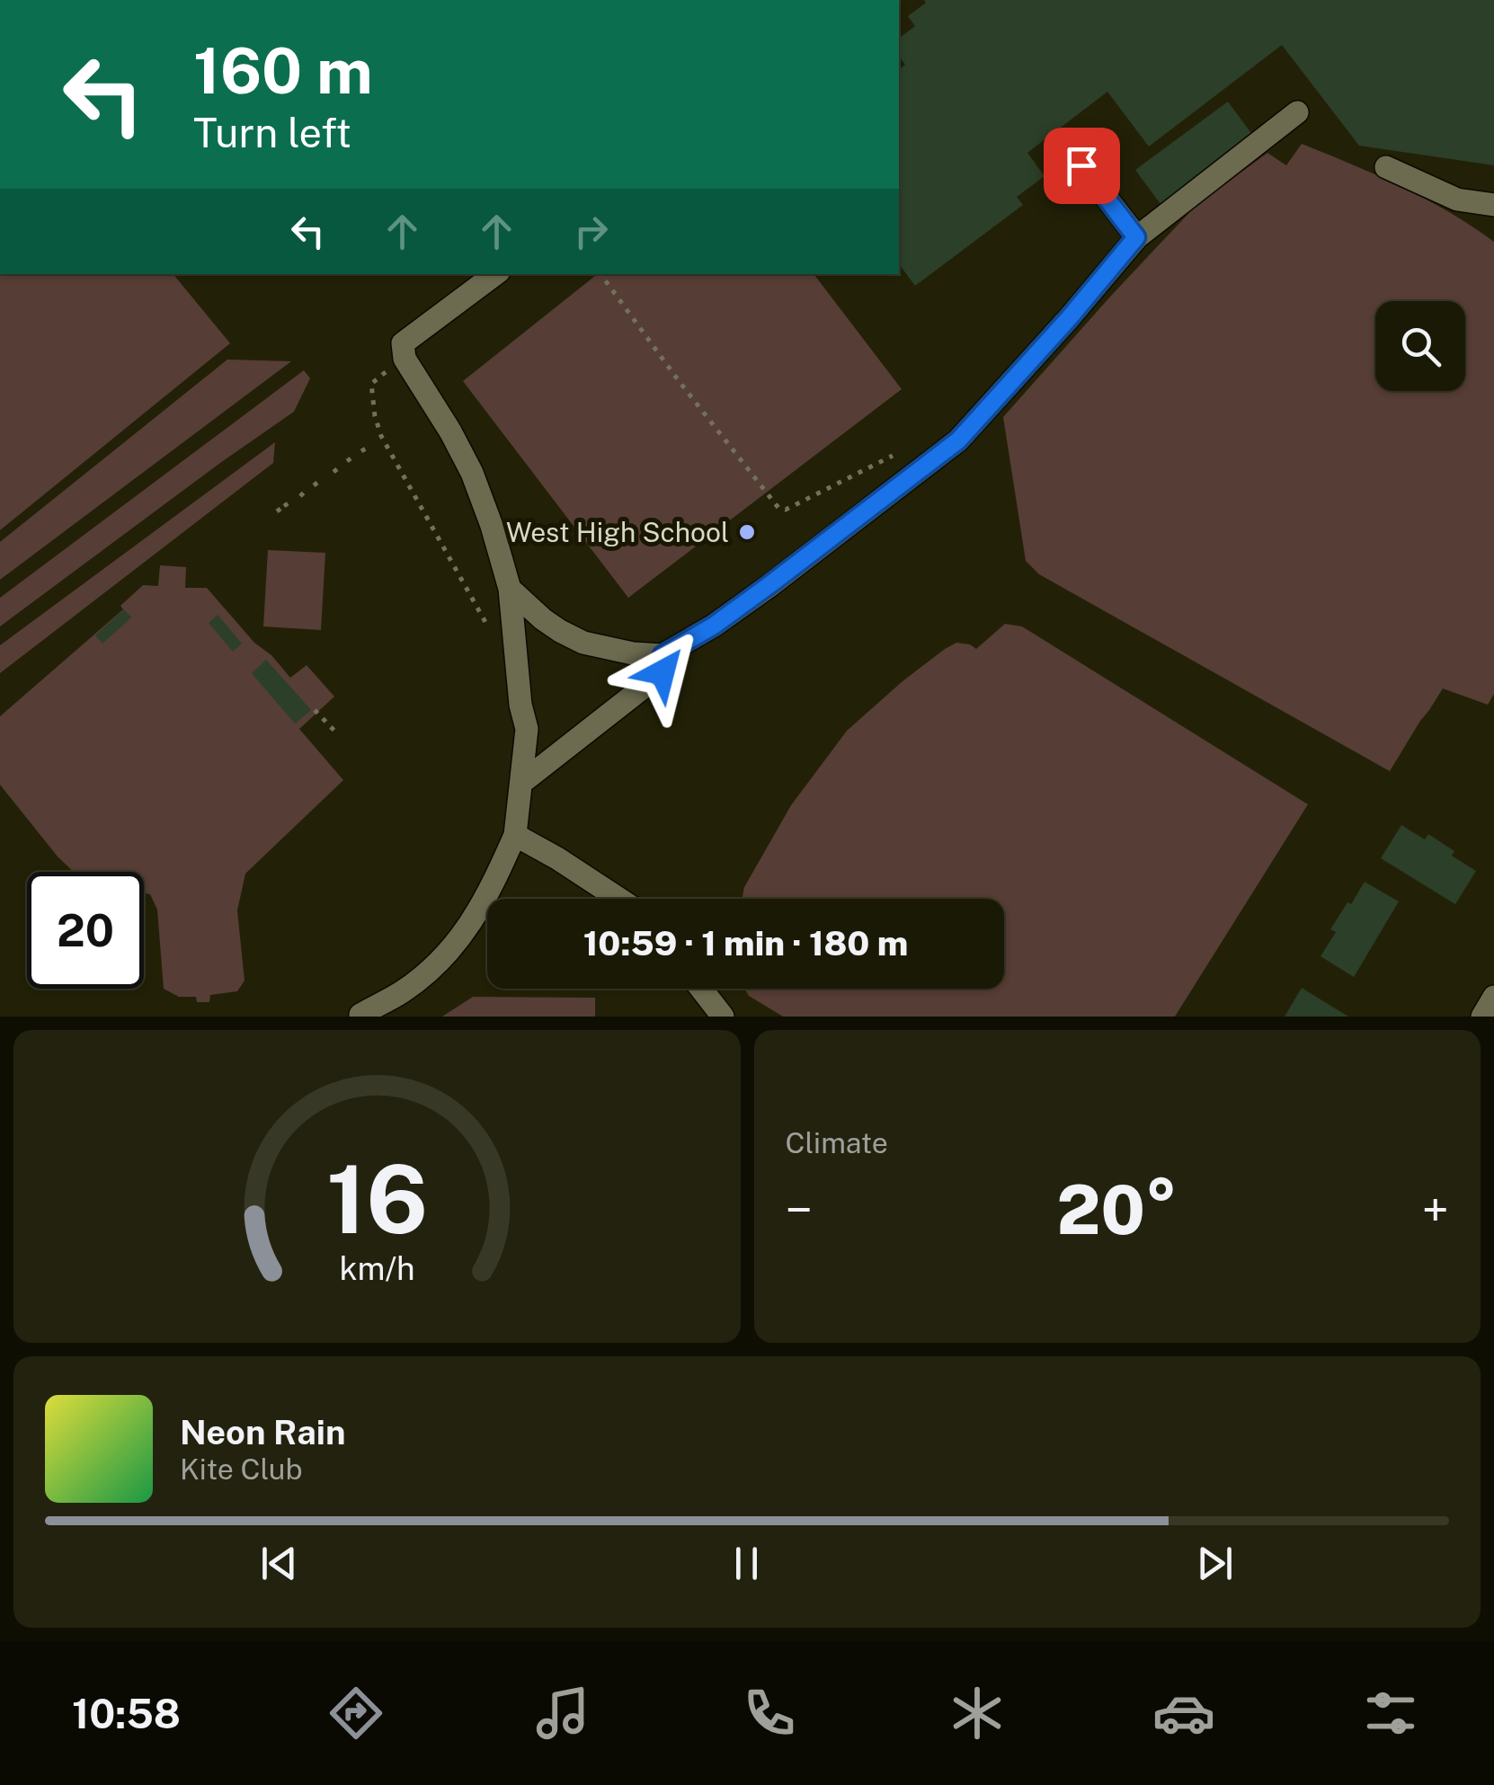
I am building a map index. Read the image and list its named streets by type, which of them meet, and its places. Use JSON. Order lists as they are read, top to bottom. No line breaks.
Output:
{"places":["West High School"],"page":{"turn":["160 m","Turn left"],"limit":"20","trip":"10:59 · 1 min · 180 m","tile":"Climate","heat":["−","20°","+"],"song":["Neon Rain","Kite Club"],"tabs":"10:58","gauge":["16","km/h"]}}
